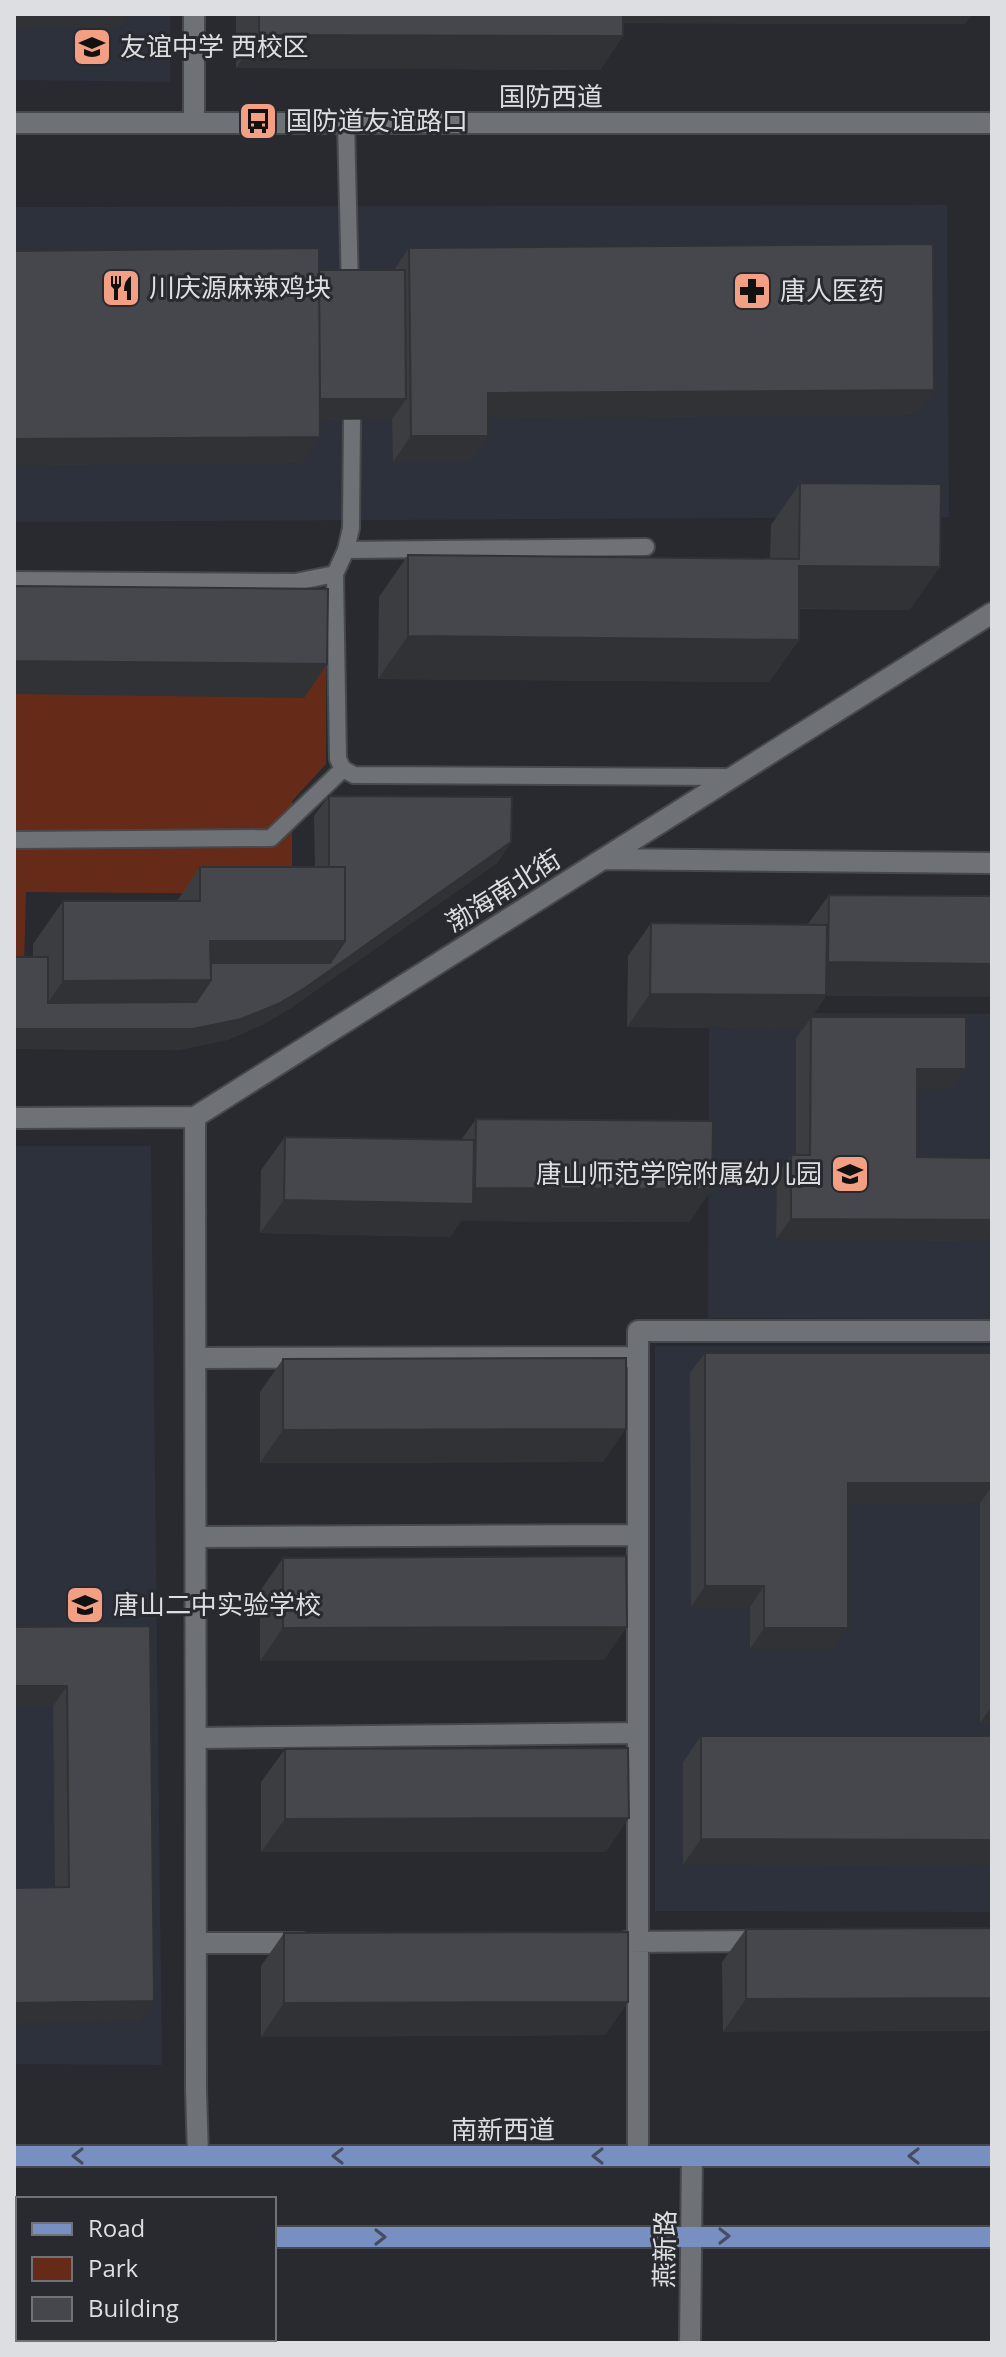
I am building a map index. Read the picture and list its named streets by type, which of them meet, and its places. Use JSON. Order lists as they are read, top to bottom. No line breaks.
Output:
{"streets":{"main road":["南新西道"],"street":["国防西道","渤海南北街","燕新路"]},"crossings":[["南新西道","燕新路"]],"places":{"school or university":["友谊中学 西校区","唐山师范学院附属幼儿园","唐山二中实验学校"],"bus stop":["国防道友谊路口"],"restaurant":["川庆源麻辣鸡块"],"pharmacy":["唐人医药"]},"legend":["Road","Park","Building"]}
